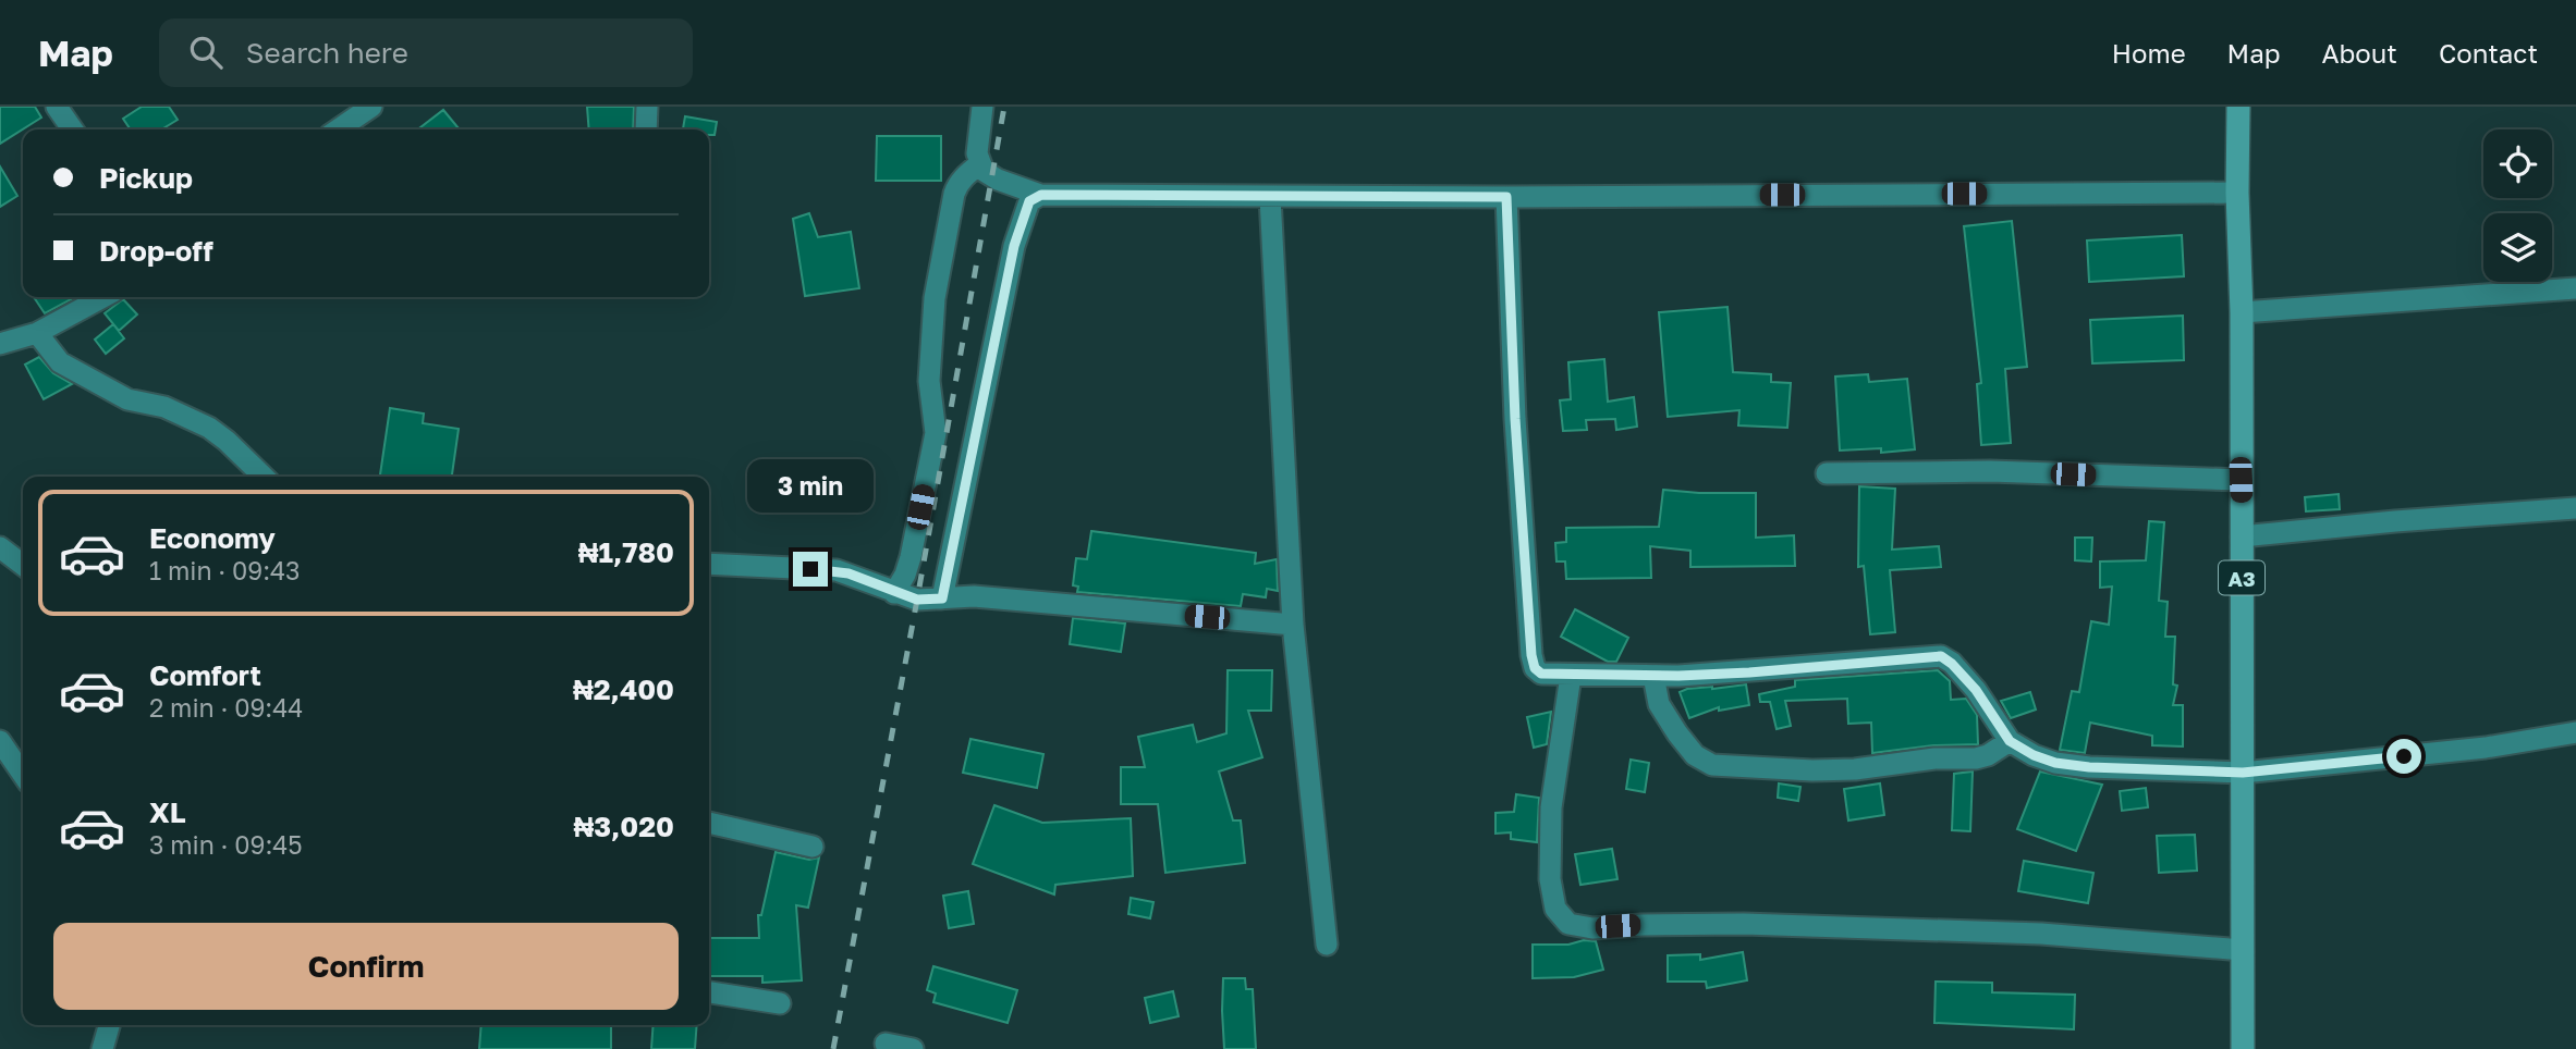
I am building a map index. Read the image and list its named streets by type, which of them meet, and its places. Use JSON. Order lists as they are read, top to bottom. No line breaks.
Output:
{"streets":{"highway":["A3"]},"page":{"header":"Map","search":"Search here","nav":["Home","Map","About","Contact"],"banner":["Pickup","Drop-off"],"bubble":"3 min","list":[{"name":"Economy","note":"1 min · 09:43","value":"₦1,780"},{"name":"Comfort","note":"2 min · 09:44","value":"₦2,400"},{"name":"XL","note":"3 min · 09:45","value":"₦3,020"}],"buttons":"Confirm"}}
